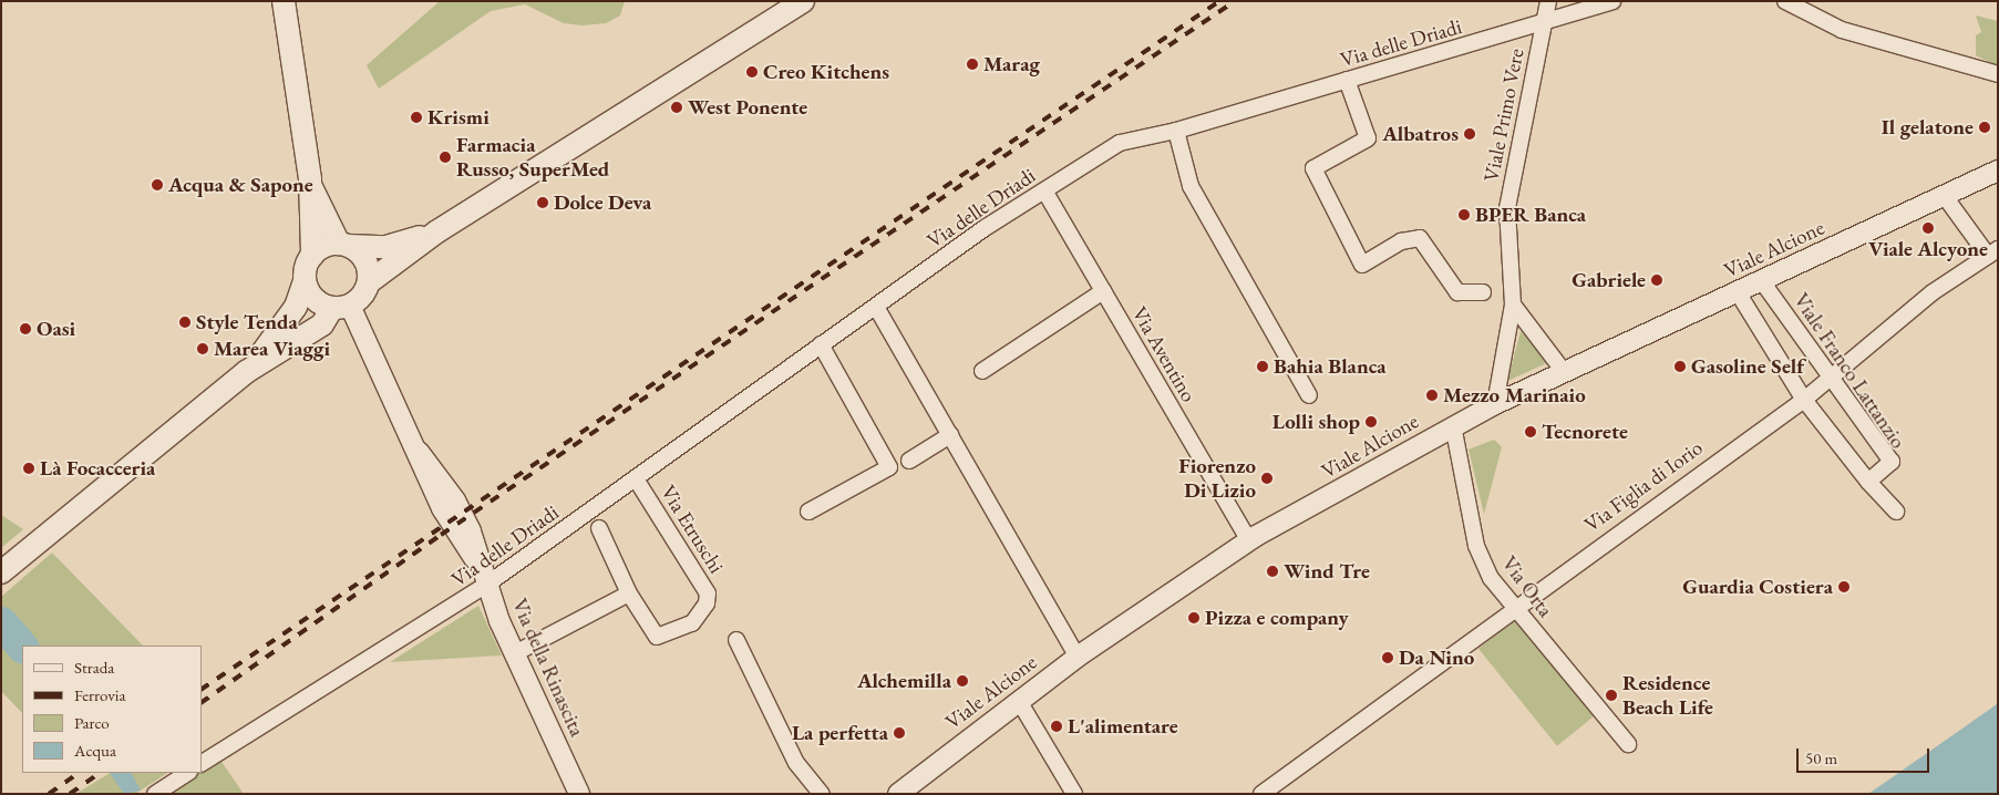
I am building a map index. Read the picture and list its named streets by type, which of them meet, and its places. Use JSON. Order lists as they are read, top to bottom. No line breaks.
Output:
{"streets":{"street":["Via delle Driadi","Viale Primo Vere","Viale Alcione","Via Aventino","Viale Franco Lattanzio","Via Figlia di Iorio","Via Etruschi","Via Orta","Via della Rinascita"]},"crossings":[["Via delle Driadi","Viale Primo Vere"],["Via delle Driadi","Via Aventino"],["Via delle Driadi","Via Etruschi"],["Via delle Driadi","Via della Rinascita"],["Viale Primo Vere","Viale Alcione"],["Viale Alcione","Via Aventino"],["Viale Alcione","Viale Franco Lattanzio"],["Viale Alcione","Via Figlia di Iorio"],["Viale Alcione","Via Orta"],["Viale Franco Lattanzio","Via Figlia di Iorio"],["Via Figlia di Iorio","Via Orta"]],"places":["Marag","Creo Kitchens","West Ponente","Krismi","Il gelatone","Albatros","Farmacia Russo, SuperMed","Acqua & Sapone","Dolce Deva","BPER Banca","Viale Alcyone","Gabriele","Style Tenda","Oasi","Marea Viaggi","Bahia Blanca","Gasoline Self","Mezzo Marinaio","Lolli shop","Tecnorete","Là Focacceria","Fiorenzo Di Lizio","Wind Tre","Guardia Costiera","Pizza e company","Da Nino","Alchemilla","Residence Beach Life","L'alimentare","La perfetta"],"legend":["Strada","Ferrovia","Parco","Acqua"],"scale_bar":"50 m"}
